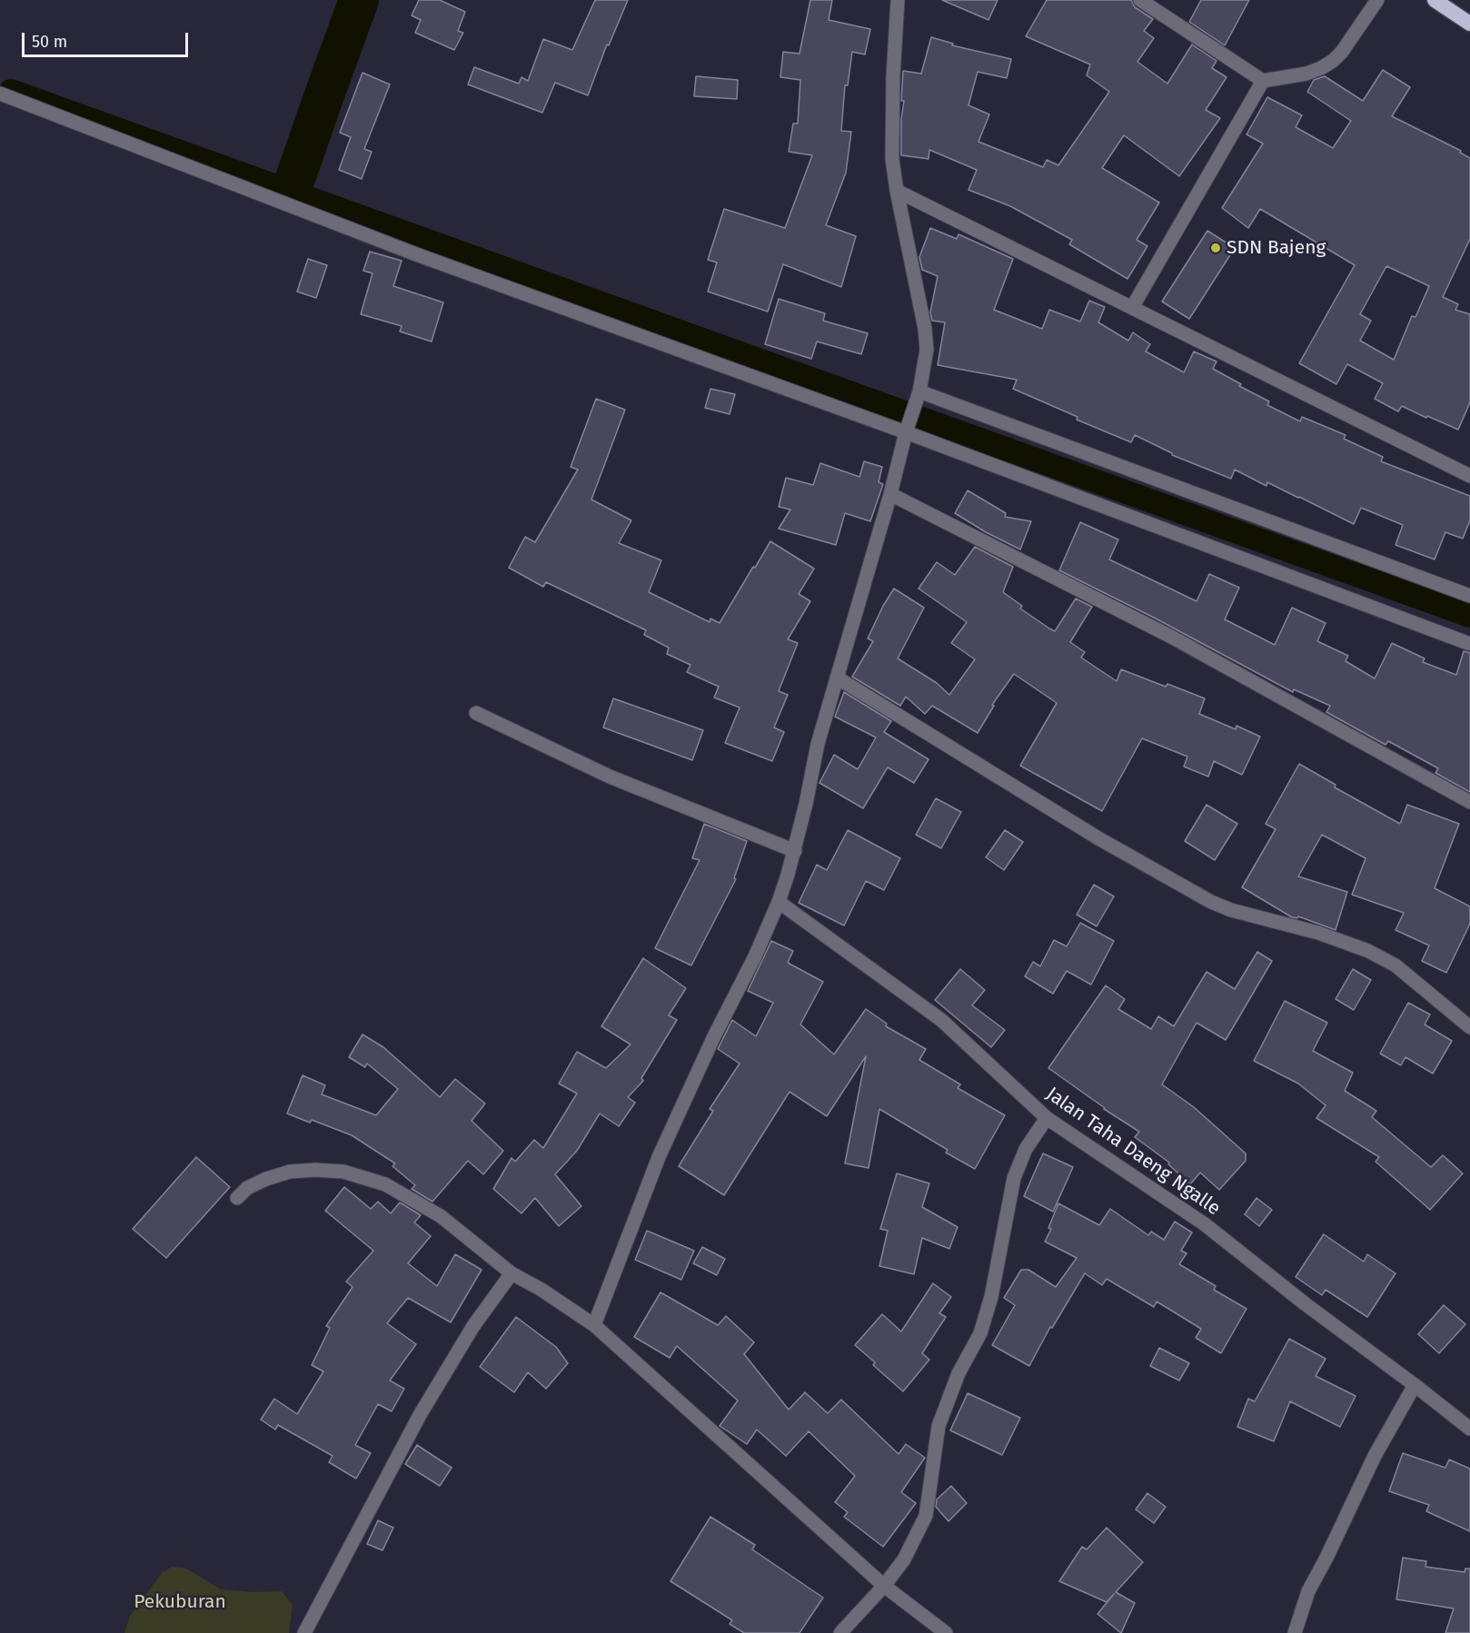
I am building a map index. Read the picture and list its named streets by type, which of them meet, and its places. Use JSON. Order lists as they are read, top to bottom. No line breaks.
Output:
{"streets":{"street":["Jalan Taha Daeng Ngalle"]},"parks":["Pekuburan"],"places":["SDN Bajeng"],"scale_bar":"50 m"}
